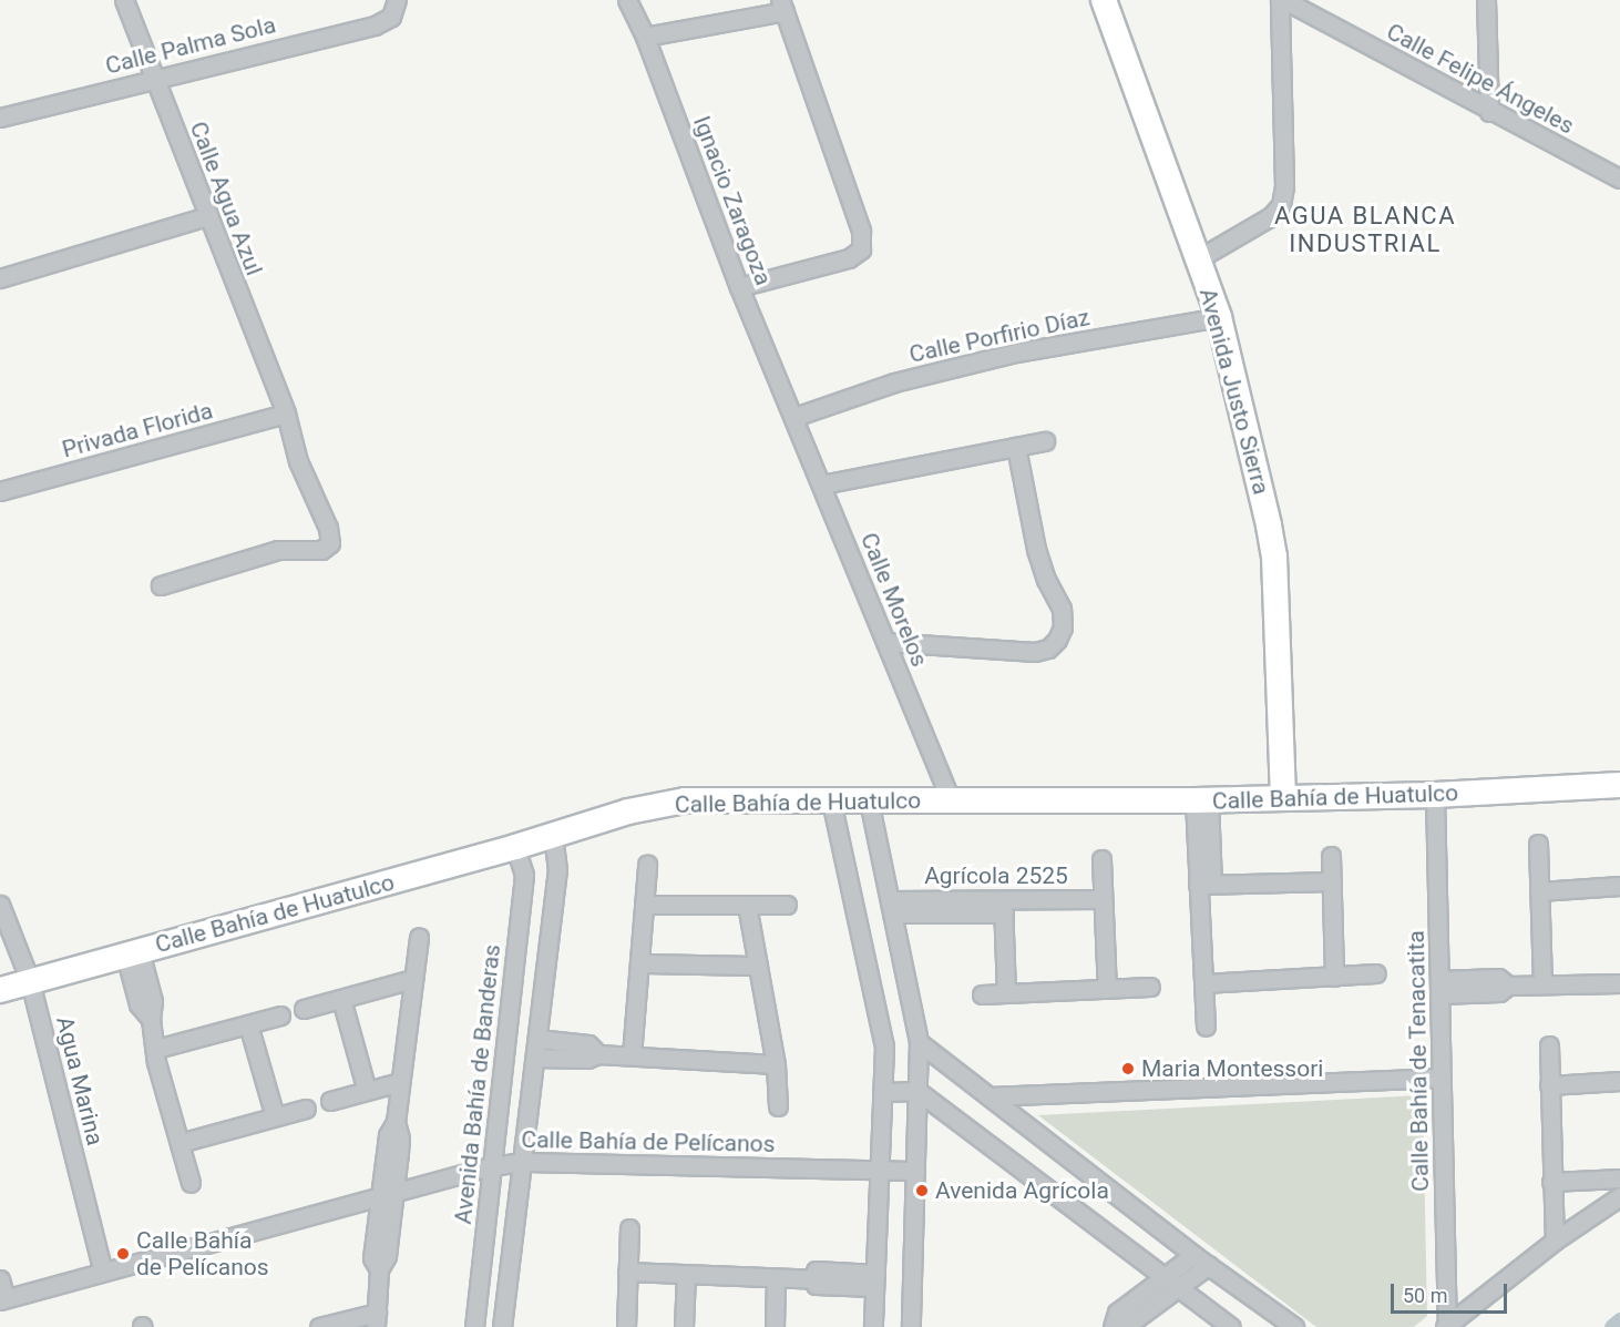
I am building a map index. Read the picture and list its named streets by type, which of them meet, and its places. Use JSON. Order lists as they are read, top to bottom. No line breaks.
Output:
{"streets":{"street":["Calle Palma Sola","Calle Felipe Ángeles","Calle Agua Azul","Ignacio Zaragoza","Calle Porfirio Díaz","Avenida Justo Sierra","Privada Florida","Calle Morelos","Calle Bahía de Huatulco","Agrícola 2525","Calle Bahía de Tenacatita","Agua Marina","Avenida Bahía de Banderas","Calle Bahía de Pelícanos"]},"crossings":[["Calle Palma Sola","Calle Agua Azul"],["Calle Agua Azul","Privada Florida"],["Ignacio Zaragoza","Calle Porfirio Díaz"],["Ignacio Zaragoza","Calle Morelos"],["Calle Porfirio Díaz","Avenida Justo Sierra"],["Calle Porfirio Díaz","Calle Morelos"],["Avenida Justo Sierra","Calle Bahía de Huatulco"],["Calle Morelos","Calle Bahía de Huatulco"],["Calle Bahía de Huatulco","Calle Bahía de Tenacatita"],["Calle Bahía de Huatulco","Agua Marina"],["Calle Bahía de Huatulco","Avenida Bahía de Banderas"],["Agua Marina","Calle Bahía de Pelícanos"],["Avenida Bahía de Banderas","Calle Bahía de Pelícanos"]],"districts":["AGUA BLANCA INDUSTRIAL"],"places":["Maria Montessori","Avenida Agrícola","Calle Bahía de Pelícanos"],"scale_bar":"50 m"}
